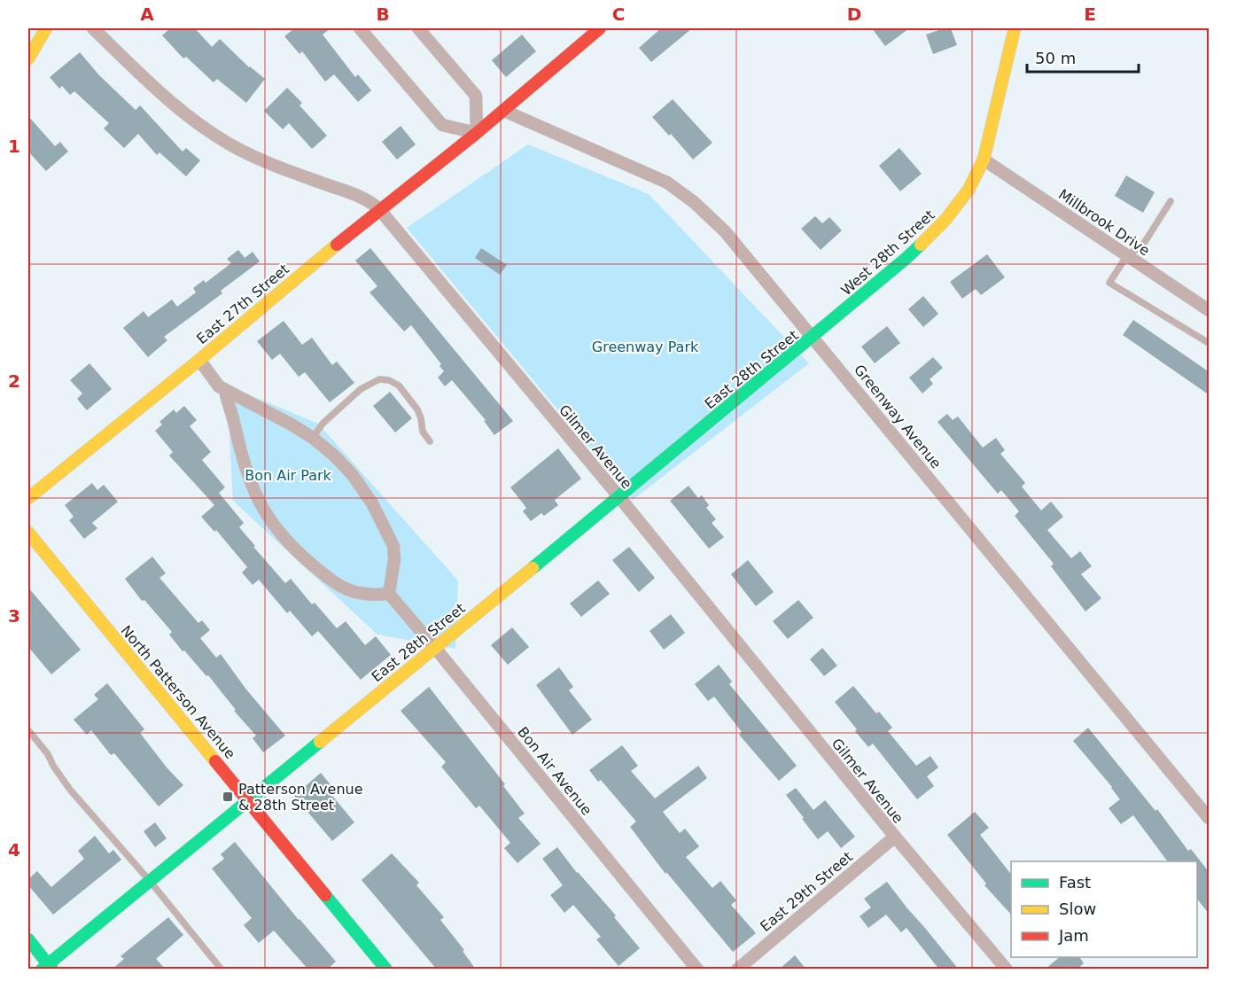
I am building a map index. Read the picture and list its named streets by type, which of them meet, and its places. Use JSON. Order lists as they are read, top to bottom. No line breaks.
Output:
{"streets":{"street":["Millbrook Drive","West 28th Street","East 27th Street","East 28th Street","Greenway Avenue","Gilmer Avenue","North Patterson Avenue","Bon Air Avenue","East 29th Street"]},"crossings":[["Millbrook Drive","West 28th Street"],["West 28th Street","East 28th Street"],["West 28th Street","Greenway Avenue"],["East 27th Street","Greenway Avenue"],["East 27th Street","Gilmer Avenue"],["East 28th Street","Greenway Avenue"],["East 28th Street","Gilmer Avenue"],["East 28th Street","North Patterson Avenue"],["East 28th Street","Bon Air Avenue"],["Gilmer Avenue","East 29th Street"]],"parks":["Greenway Park","Bon Air Park"],"places":{"transit":["Patterson Avenue & 28th Street"]},"legend":["Fast","Slow","Jam"],"scale_bar":"50 m","grid":{"columns":["A","B","C","D","E"],"rows":["1","2","3","4"]}}
